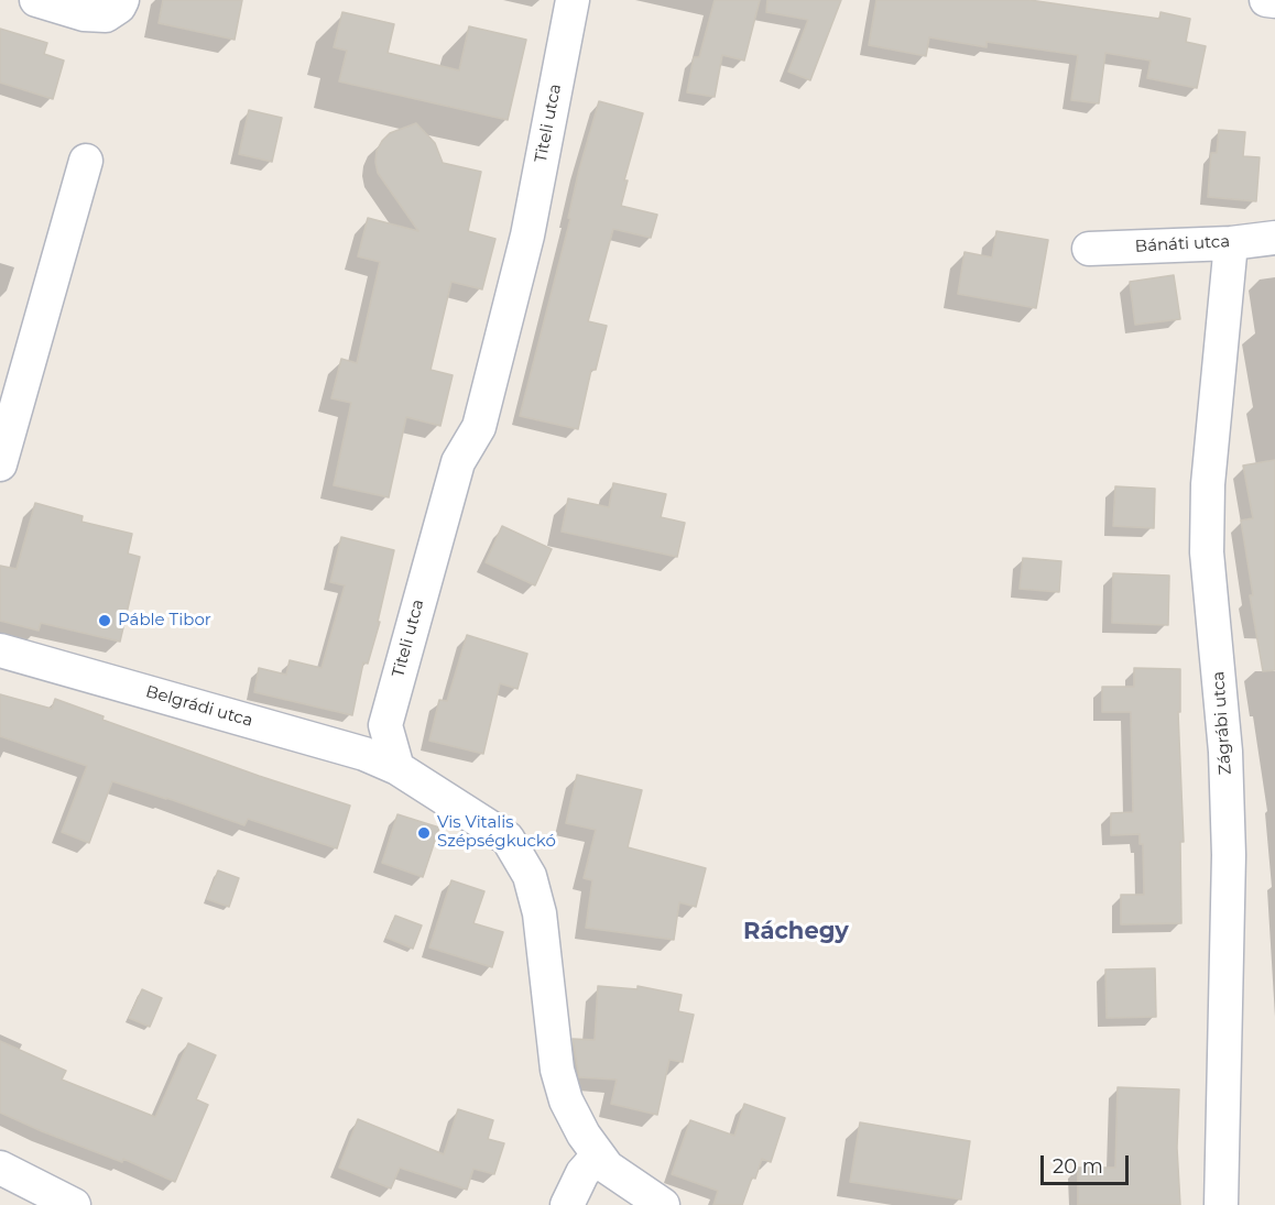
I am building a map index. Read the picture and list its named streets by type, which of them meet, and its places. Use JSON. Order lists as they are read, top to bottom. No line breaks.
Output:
{"streets":{"street":["Titeli utca","Bánáti utca","Belgrádi utca","Zágrábi utca"]},"crossings":[["Titeli utca","Belgrádi utca"],["Bánáti utca","Zágrábi utca"]],"districts":["Ráchegy"],"places":["Páble Tibor","Vis Vitalis Szépségkuckó"],"scale_bar":"20 m"}
